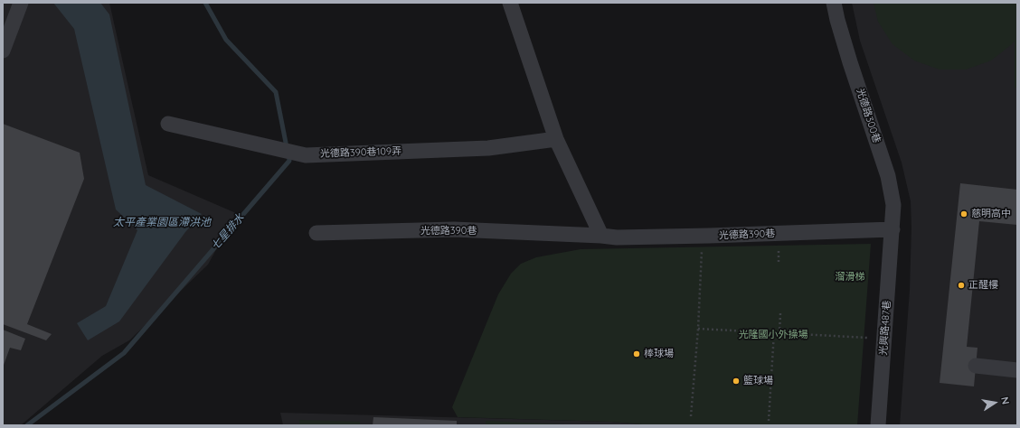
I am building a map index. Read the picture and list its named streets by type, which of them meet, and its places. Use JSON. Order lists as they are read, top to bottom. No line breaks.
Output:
{"streets":{"street":["光德路300巷","光德路390巷109弄","光德路390巷","光興路487巷"]},"crossings":[["光德路300巷","光德路390巷"],["光德路300巷","光興路487巷"],["光德路390巷","光興路487巷"]],"water":["太平產業園區滯洪池","七星排水"],"parks":["溜滑梯","光隆國小外操場"],"places":["慈明高中","正醒樓","棒球場","籃球場"],"north":"right"}
